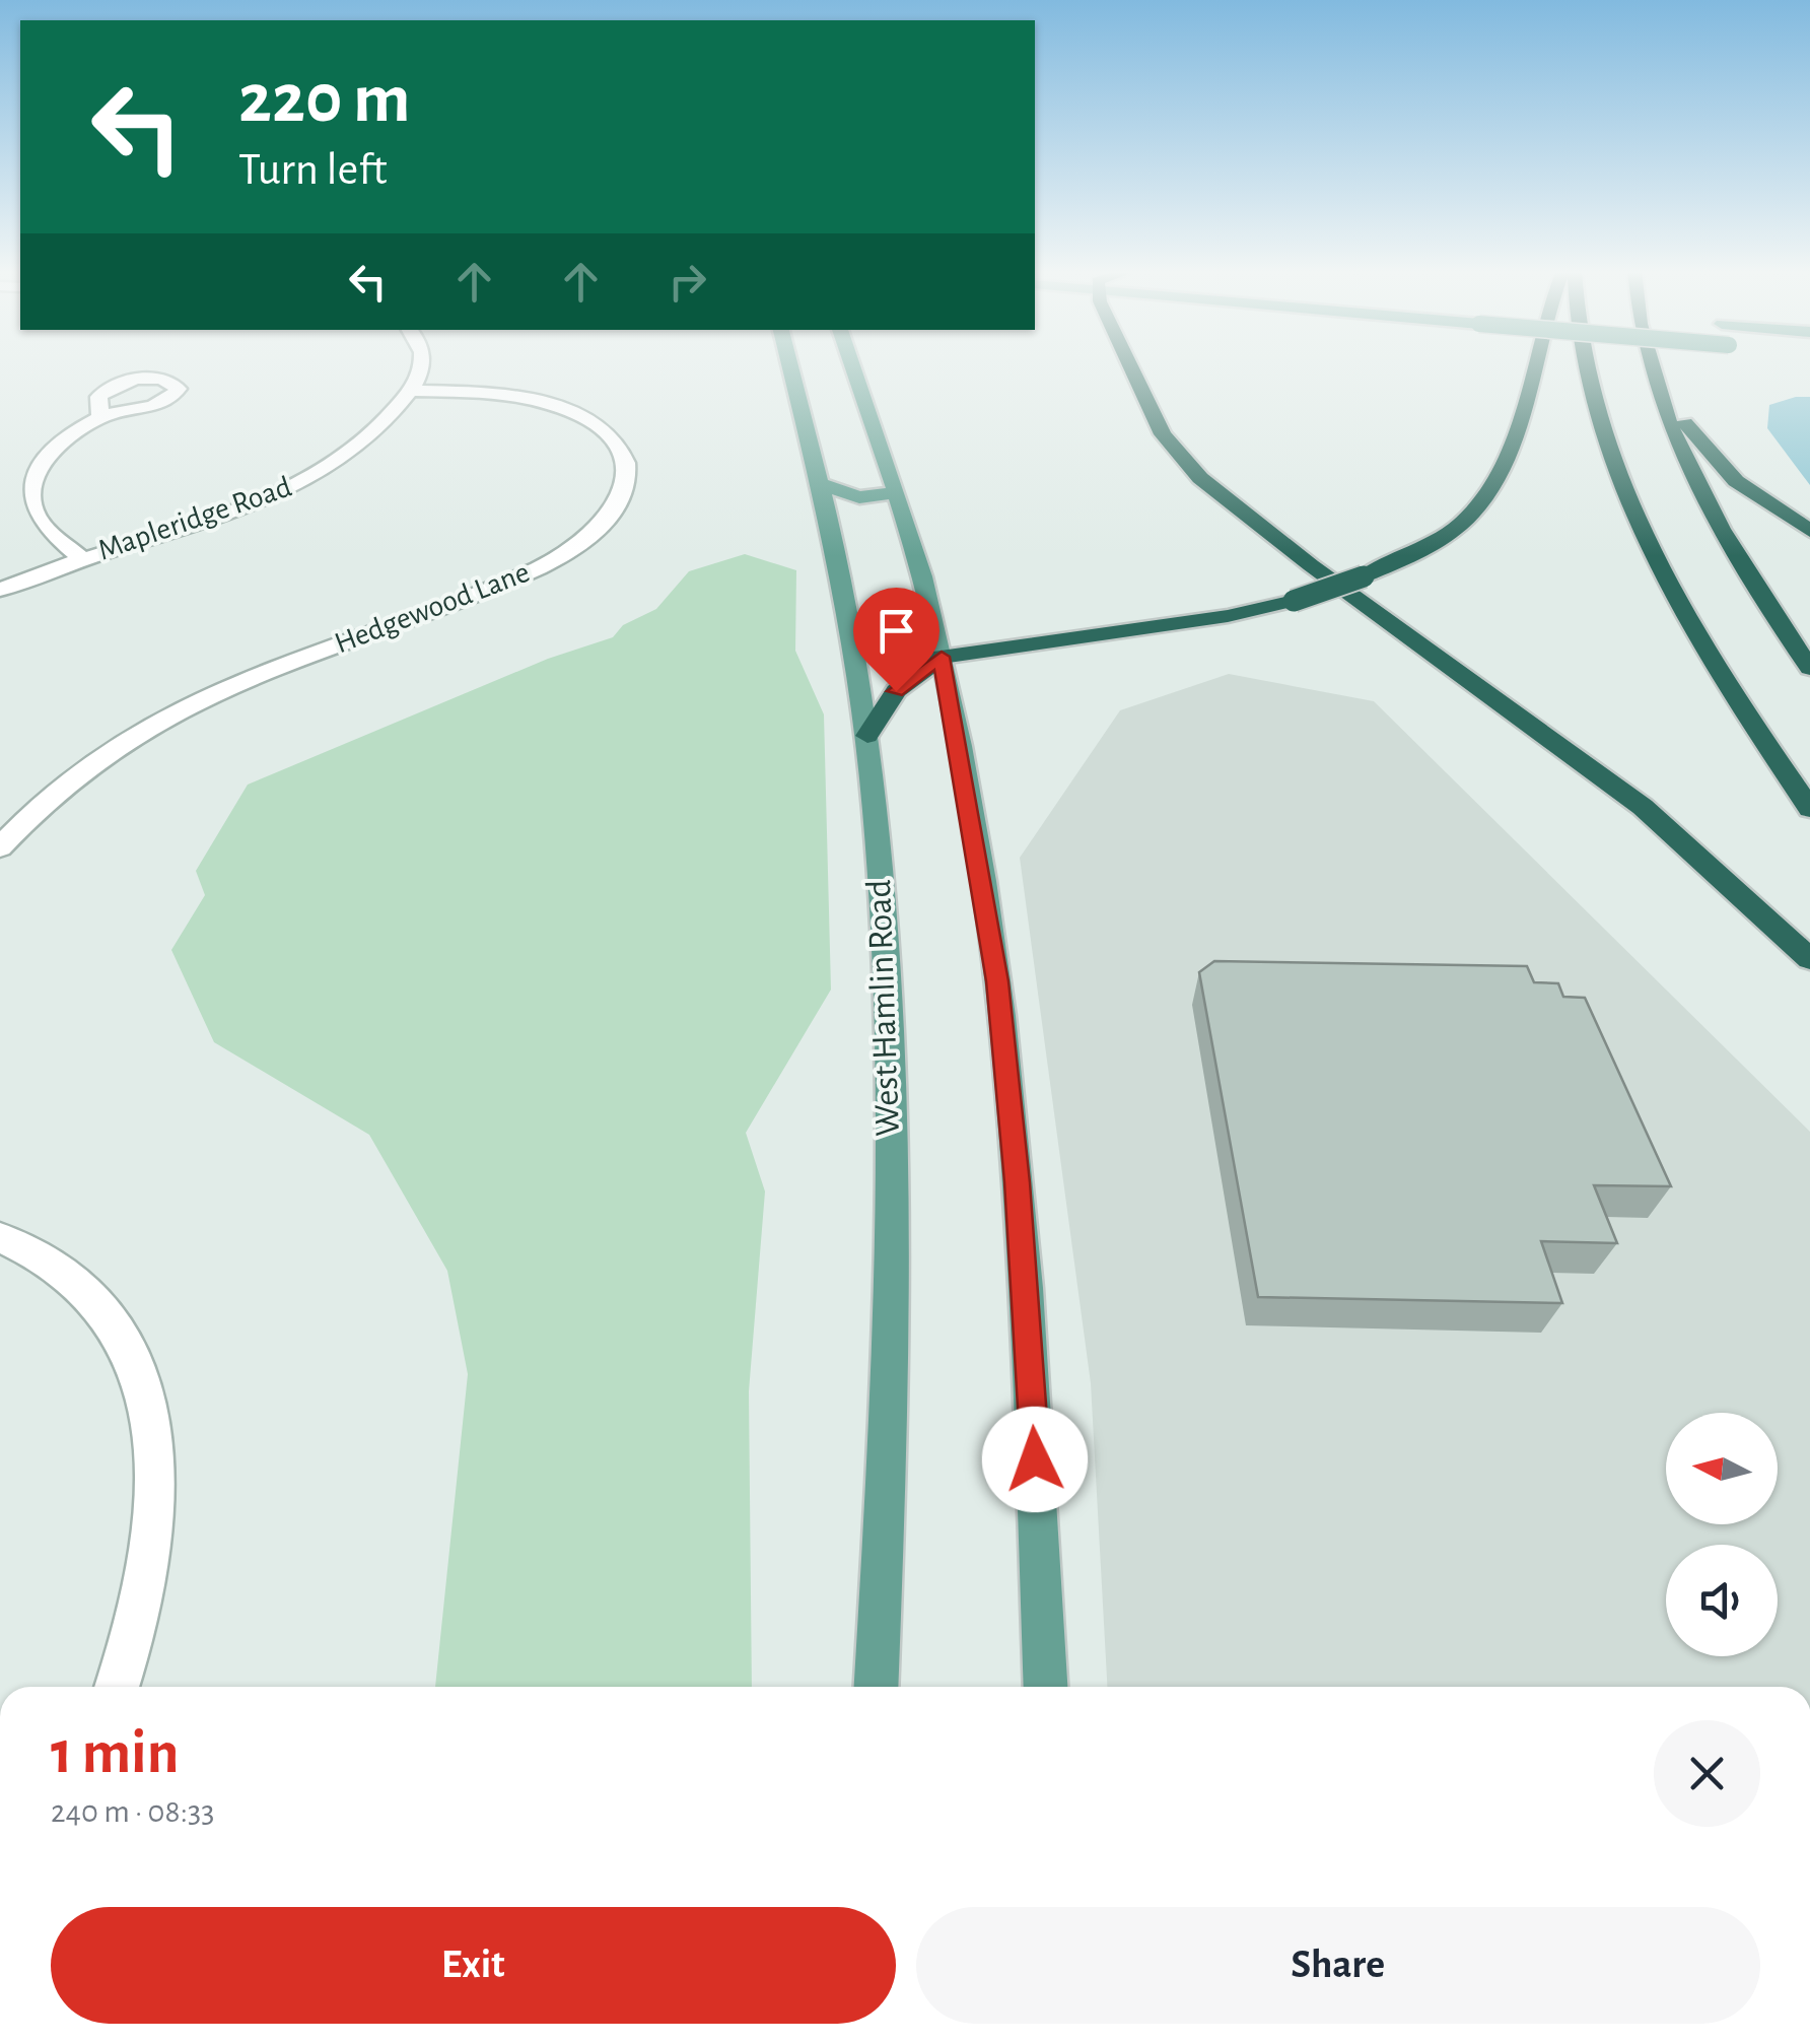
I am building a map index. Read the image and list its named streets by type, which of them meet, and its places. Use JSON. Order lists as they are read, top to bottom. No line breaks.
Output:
{"streets":{"main road":["West Hamlin Road"],"street":["Mapleridge Road","Hedgewood Lane"]},"crossings":[["Mapleridge Road","Hedgewood Lane"]],"north":"left","page":{"turn":["220 m","Turn left"],"heading":["1 min","240 m · 08:33"],"buttons":["Exit","Share"]}}
